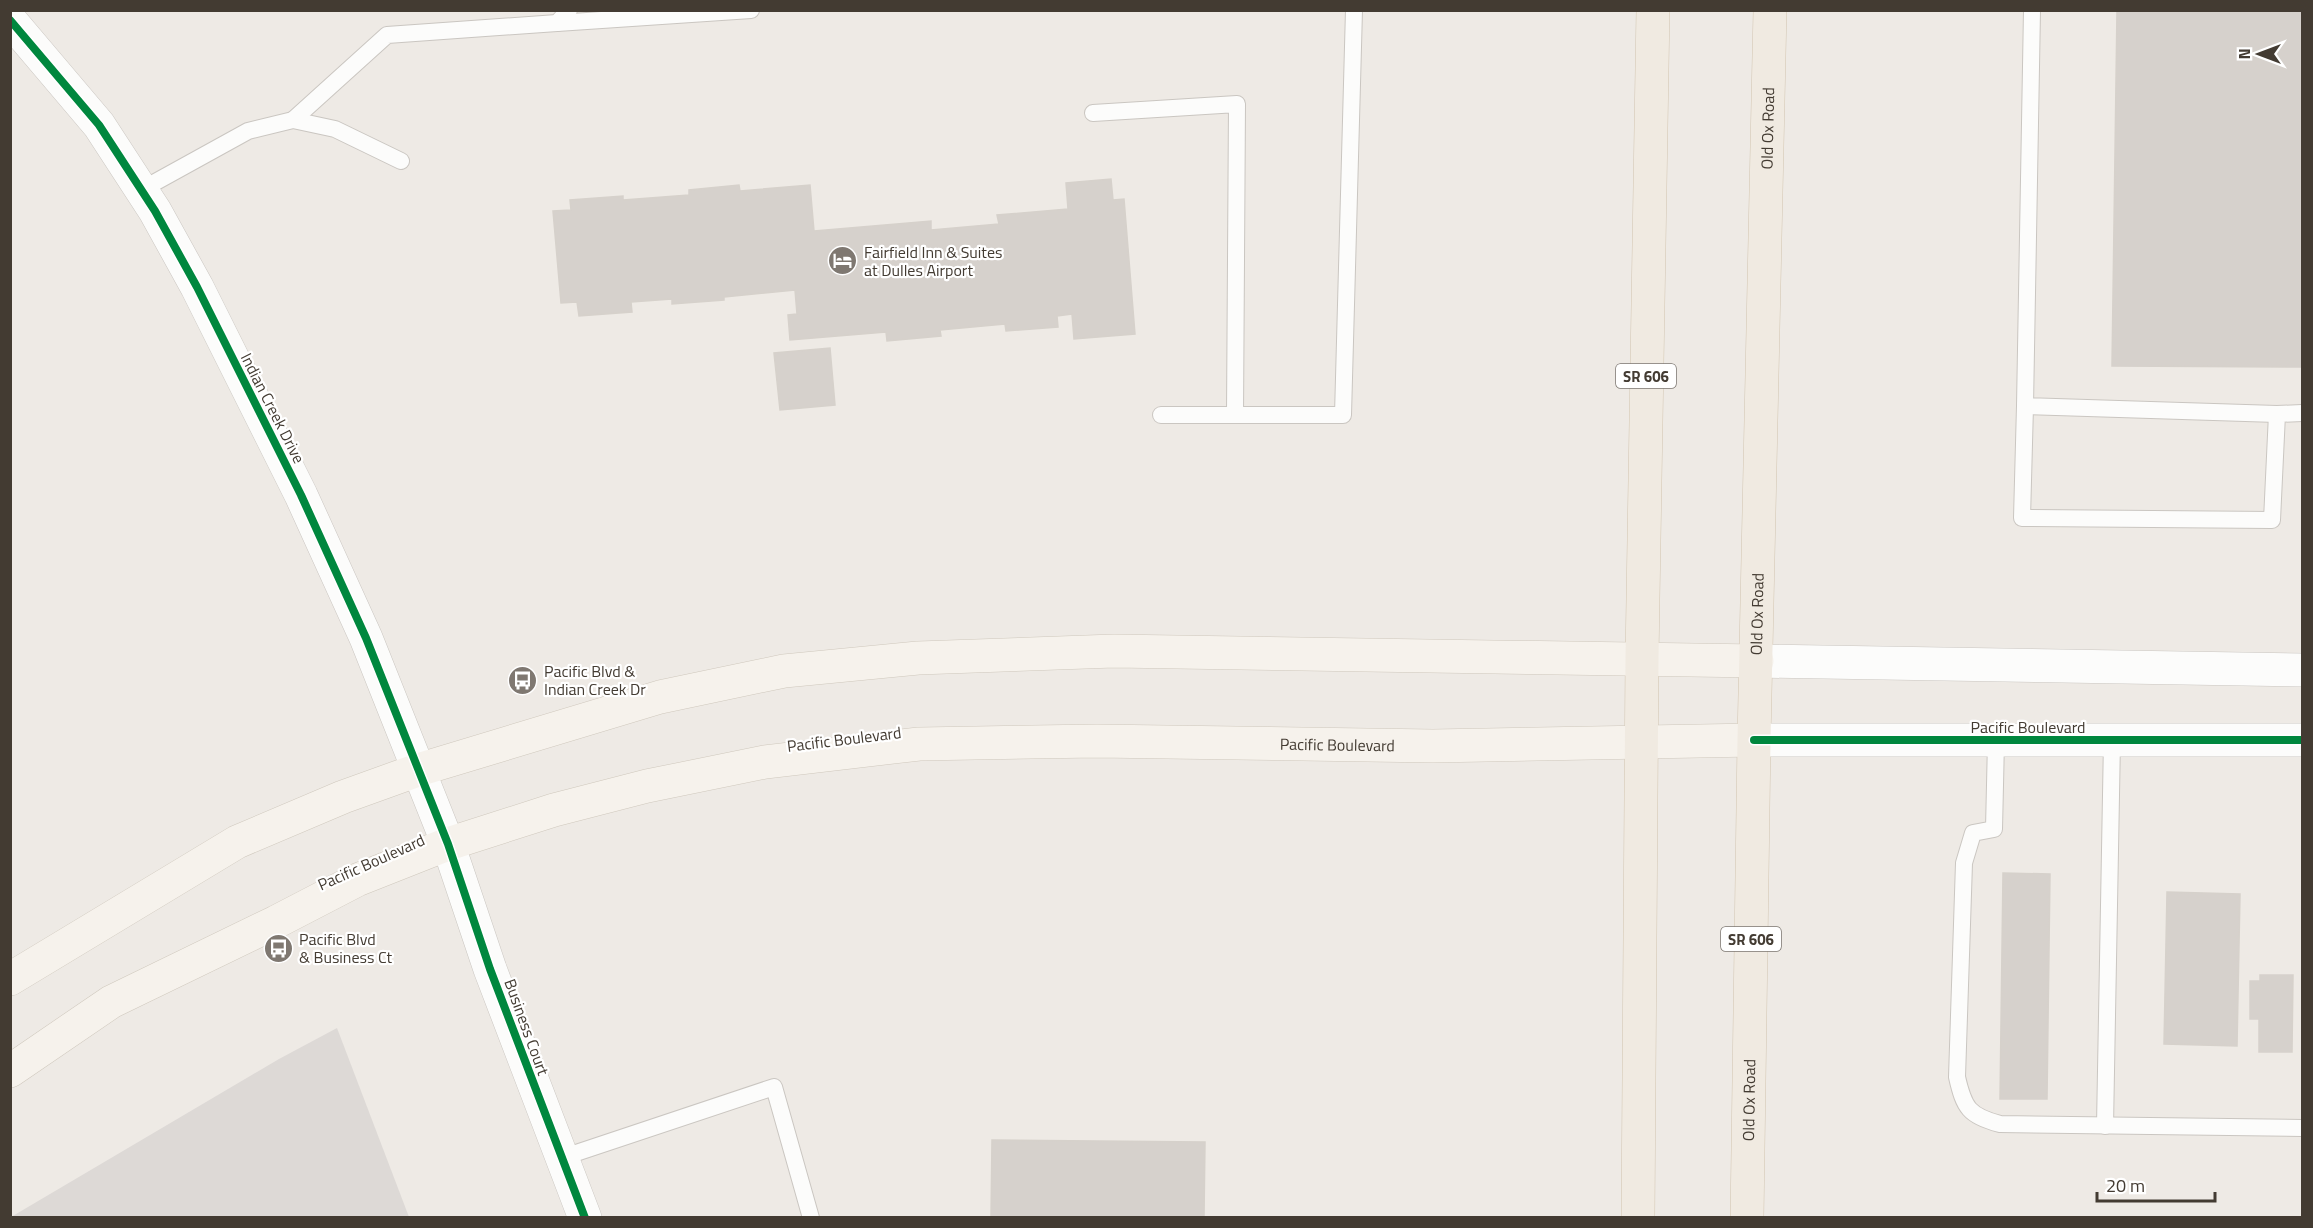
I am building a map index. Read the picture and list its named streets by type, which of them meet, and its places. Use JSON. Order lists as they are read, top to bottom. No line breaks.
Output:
{"streets":{"main road":["Old Ox Road","SR 606","Pacific Boulevard"],"street":["Indian Creek Drive","Business Court"]},"crossings":[["Old Ox Road","Pacific Boulevard"],["SR 606","Pacific Boulevard"],["Indian Creek Drive","Pacific Boulevard"],["Indian Creek Drive","Business Court"],["Pacific Boulevard","Business Court"]],"places":{"hotel":["Fairfield Inn & Suites at Dulles Airport"],"bus stop":["Pacific Blvd & Indian Creek Dr","Pacific Blvd & Business Ct"]},"scale_bar":"20 m","north":"left"}
